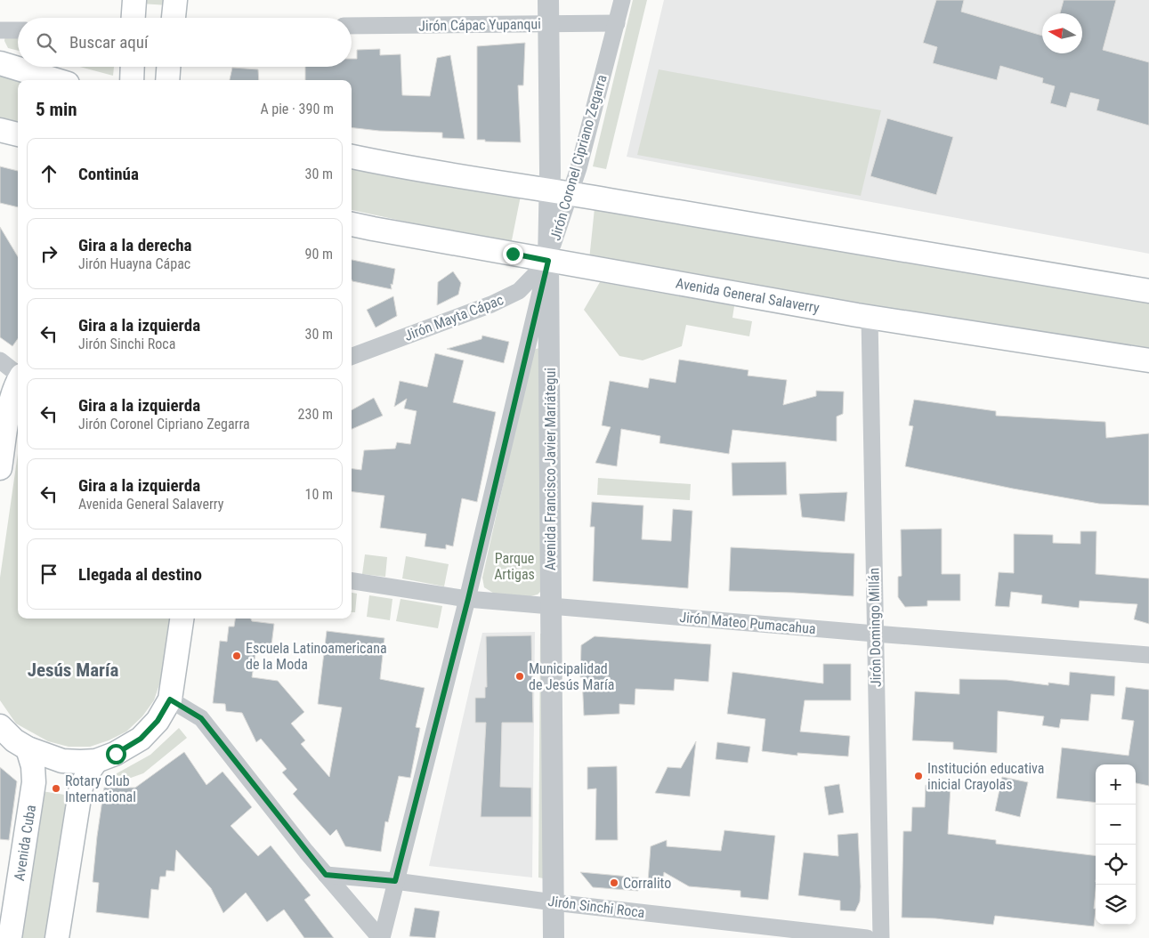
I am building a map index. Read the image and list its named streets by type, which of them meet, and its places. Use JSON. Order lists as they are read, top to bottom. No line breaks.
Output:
{"streets":{"main road":["Avenida General Salaverry","Avenida Cuba"],"street":["Jirón Cápac Yupanqui","Jirón Coronel Cipriano Zegarra","Jirón Mayta Cápac","Avenida Francisco Javier Mariátegui","Jirón Mateo Pumacahua","Jirón Domingo Millán","Jirón Sinchi Roca"]},"crossings":[["Jirón Cápac Yupanqui","Jirón Coronel Cipriano Zegarra"],["Jirón Cápac Yupanqui","Avenida Francisco Javier Mariátegui"],["Jirón Coronel Cipriano Zegarra","Avenida General Salaverry"],["Jirón Coronel Cipriano Zegarra","Jirón Mayta Cápac"],["Jirón Coronel Cipriano Zegarra","Avenida Francisco Javier Mariátegui"],["Jirón Coronel Cipriano Zegarra","Jirón Mateo Pumacahua"],["Jirón Coronel Cipriano Zegarra","Jirón Sinchi Roca"],["Avenida General Salaverry","Jirón Mayta Cápac"],["Avenida General Salaverry","Avenida Francisco Javier Mariátegui"],["Avenida General Salaverry","Jirón Domingo Millán"],["Jirón Mayta Cápac","Avenida Francisco Javier Mariátegui"],["Avenida Francisco Javier Mariátegui","Jirón Mateo Pumacahua"],["Avenida Francisco Javier Mariátegui","Jirón Sinchi Roca"],["Jirón Mateo Pumacahua","Jirón Domingo Millán"]],"districts":["Jesús María"],"parks":["Parque Artigas"],"places":["Escuela Latinoamericana de la Moda","Municipalidad de Jesús María","Institución educativa inicial Crayolas","Rotary Club International","Corralito"],"north":"left","page":{"search":"Buscar aquí","heading":["5 min","A pie · 390 m"],"list":[["Continúa","30 m"],["Gira a la derecha","Jirón Huayna Cápac","90 m"],["Gira a la izquierda","Jirón Sinchi Roca","30 m"],["Gira a la izquierda","Jirón Coronel Cipriano Zegarra","230 m"],["Gira a la izquierda","Avenida General Salaverry","10 m"],"Llegada al destino"],"map_buttons":["+","−"]}}
